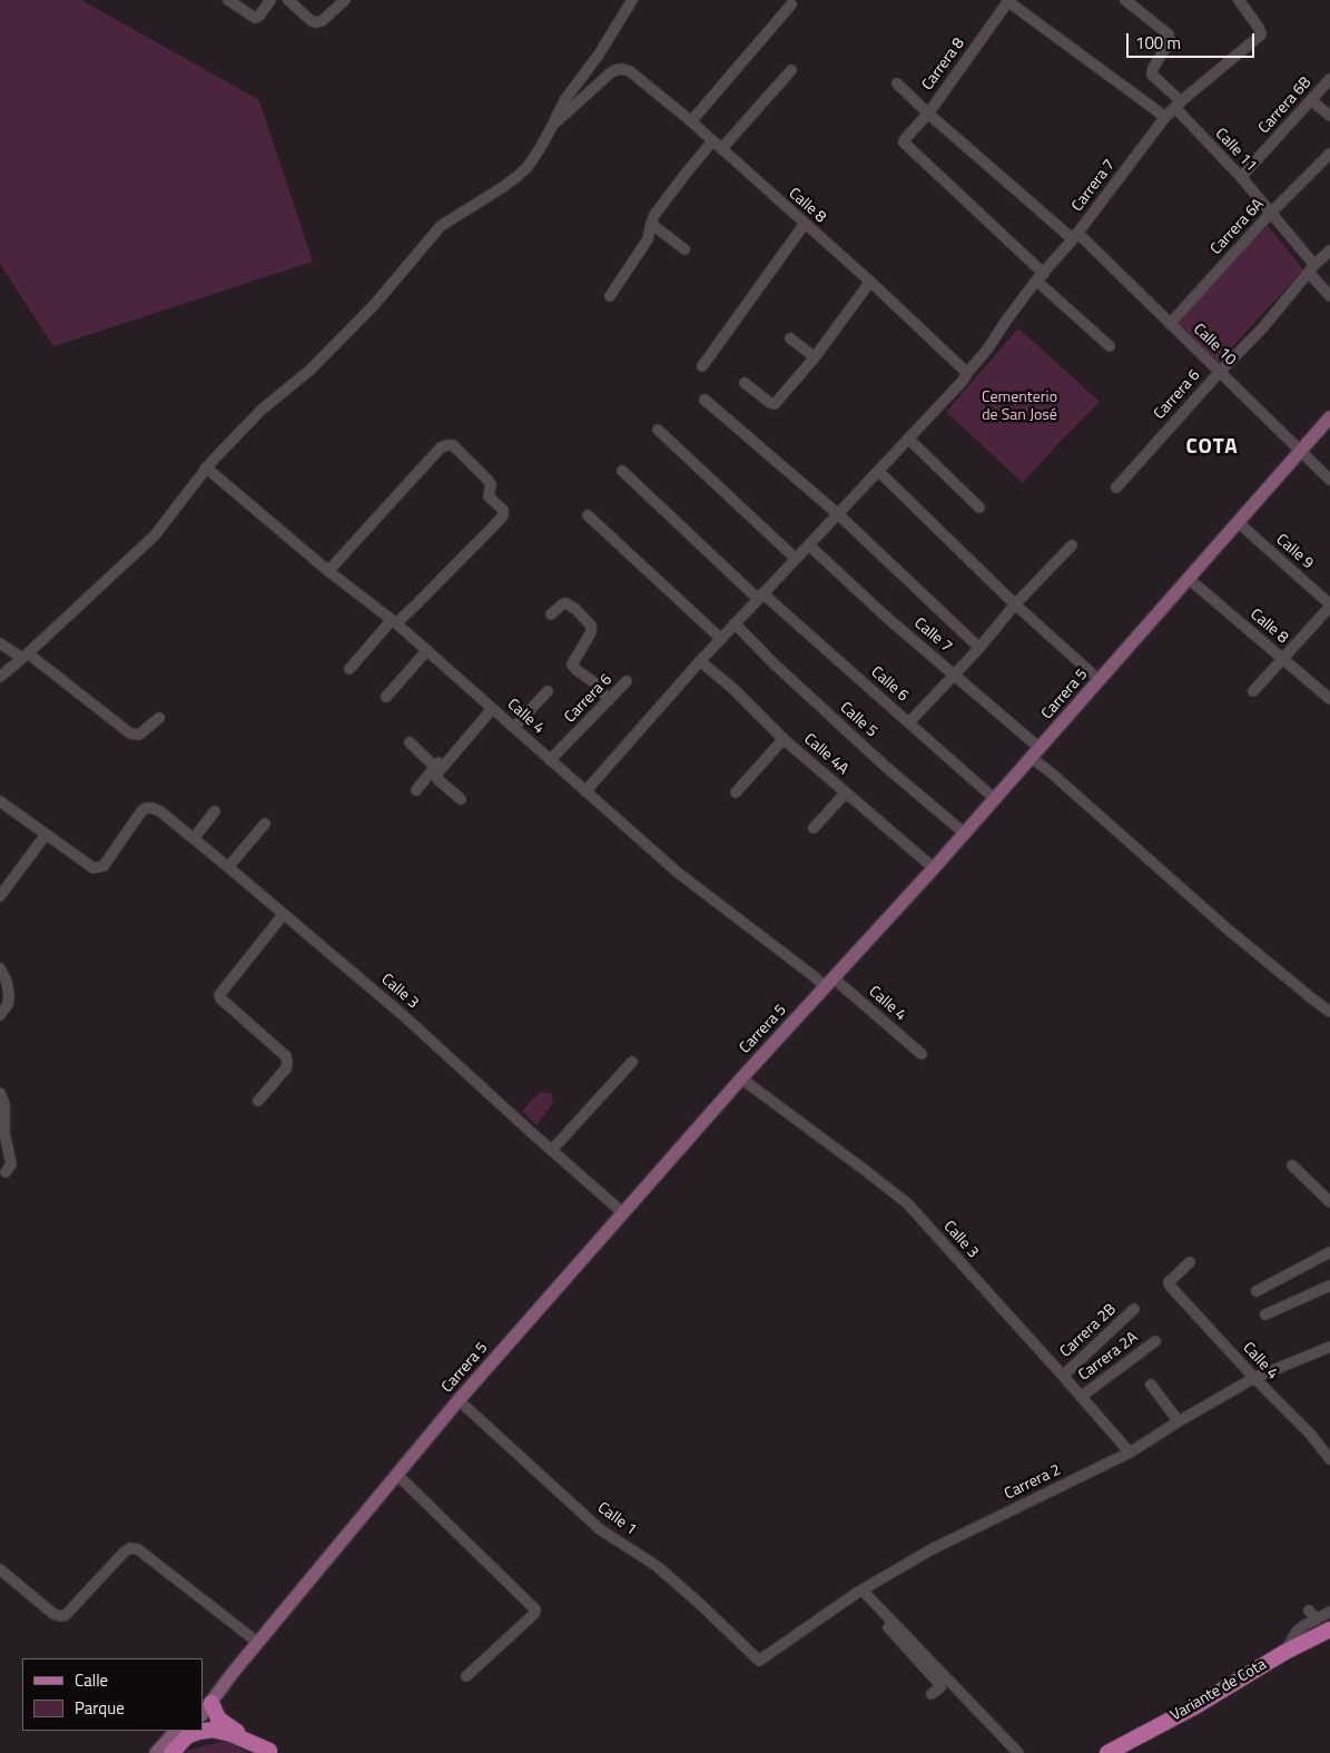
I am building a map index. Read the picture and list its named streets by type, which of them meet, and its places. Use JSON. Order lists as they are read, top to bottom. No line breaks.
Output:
{"streets":{"main road":["Carrera 5","Variante de Cota"],"street":["Carrera 8","Carrera 6B","Calle 11","Carrera 7","Calle 8","Carrera 6A","Calle 10","Carrera 6","Calle 9","Calle 7","Calle 6","Calle 4","Calle 5","Calle 4A","Calle 3","Carrera 2B","Carrera 2A","Carrera 2","Calle 1"]},"crossings":[["Carrera 8","Carrera 7"],["Carrera 8","Calle 10"],["Carrera 6B","Calle 11"],["Calle 11","Carrera 7"],["Calle 11","Carrera 6A"],["Calle 11","Carrera 6"],["Carrera 7","Calle 8"],["Carrera 7","Calle 10"],["Carrera 7","Calle 7"],["Carrera 7","Calle 6"],["Carrera 7","Calle 4"],["Carrera 7","Calle 5"],["Carrera 7","Calle 4A"],["Calle 8","Carrera 5"],["Carrera 6A","Calle 10"],["Calle 10","Carrera 6"],["Calle 10","Carrera 5"],["Carrera 6","Calle 4"],["Calle 9","Carrera 5"],["Calle 7","Carrera 5"],["Calle 6","Carrera 5"],["Carrera 5","Calle 4"],["Carrera 5","Calle 5"],["Carrera 5","Calle 4A"],["Carrera 5","Calle 3"],["Carrera 5","Calle 1"],["Calle 4","Carrera 2"],["Calle 3","Carrera 2B"],["Calle 3","Carrera 2A"],["Calle 3","Carrera 2"],["Carrera 2","Calle 1"]],"districts":["COTA"],"parks":["Cementerio de San José"],"legend":["Calle","Parque"],"scale_bar":"100 m"}
